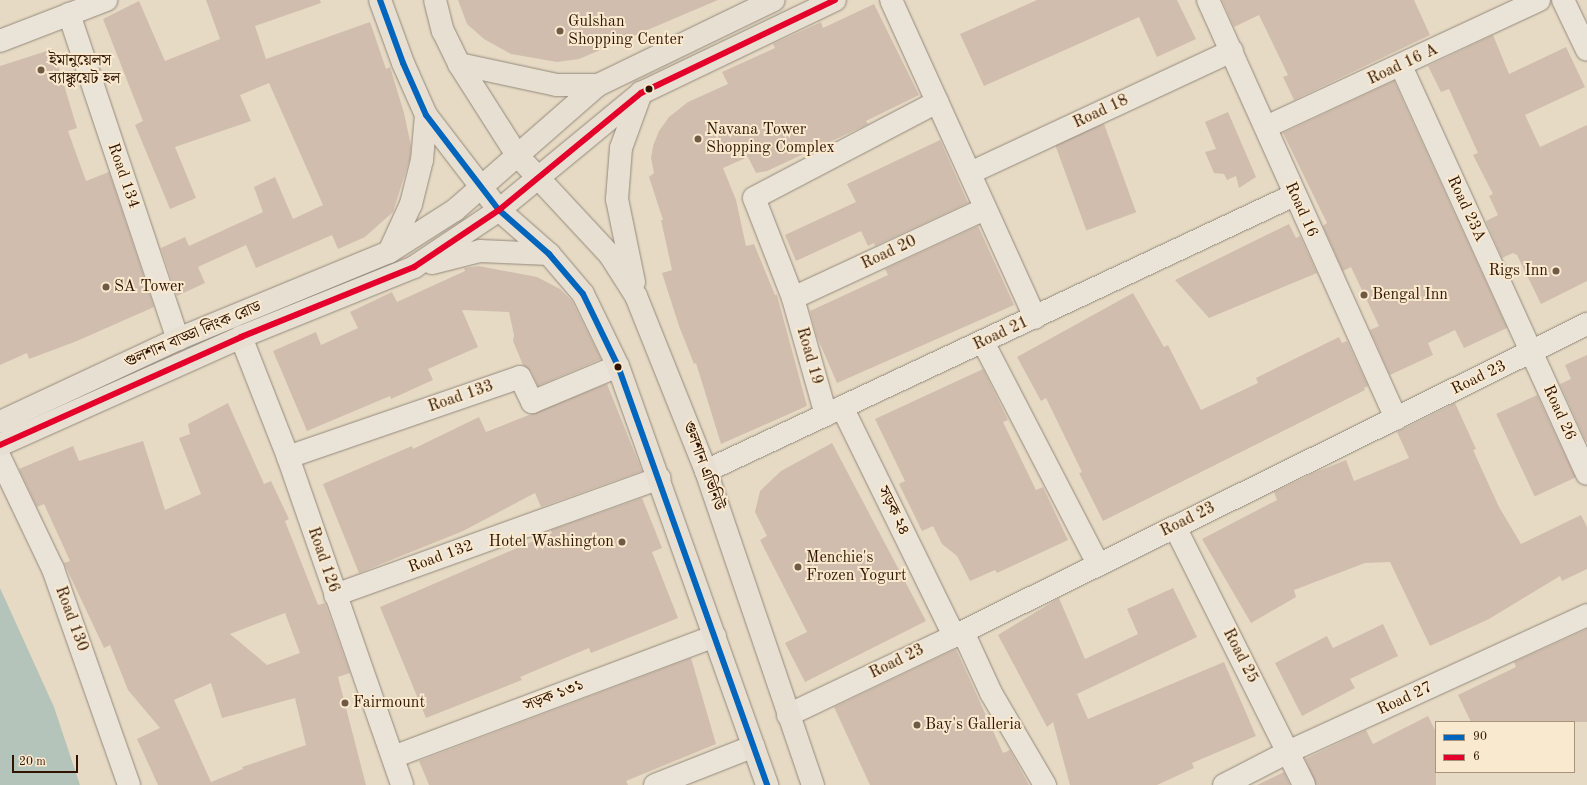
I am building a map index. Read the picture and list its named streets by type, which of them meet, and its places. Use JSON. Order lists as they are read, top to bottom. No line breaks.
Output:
{"streets":{"main road":["গুলশান বাড্ডা লিংক রোড","গুলশান এভিনিউ"],"street":["Road 16 A","Road 18","Road 134","Road 23A","Road 16","Road 20","Road 21","Road 19","Road 23","Road 133","Road 26","সড়ক ২৪","Road 132","Road 126","Road 130","Road 25","সড়ক ১৩১","Road 27"]},"crossings":[["Road 16 A","Road 23A"],["Road 16 A","Road 16"],["Road 18","Road 16"],["Road 134","গুলশান বাড্ডা লিংক রোড"],["Road 23A","Road 23"],["Road 23A","Road 26"],["Road 16","Road 21"],["Road 16","Road 23"],["Road 20","Road 19"],["Road 21","Road 19"],["Road 21","গুলশান এভিনিউ"],["Road 21","সড়ক ২৪"],["গুলশান বাড্ডা লিংক রোড","গুলশান এভিনিউ"],["গুলশান বাড্ডা লিংক রোড","Road 126"],["Road 19","সড়ক ২৪"],["Road 23","Road 26"],["Road 23","গুলশান এভিনিউ"],["Road 23","সড়ক ২৪"],["Road 23","Road 25"],["Road 133","Road 126"],["Road 132","Road 126"],["Road 126","সড়ক ১৩১"],["Road 25","Road 27"]],"places":["Gulshan Shopping Center","ইমানুয়েলস ব্যাঙ্কুয়েট হল","Navana Tower Shopping Complex","Rigs Inn","SA Tower","Bengal Inn","Hotel Washington","Menchie's Frozen Yogurt","Fairmount","Bay's Galleria"],"lines":["transit line 90","transit line 6"],"legend":["90","6"],"scale_bar":"20 m"}
